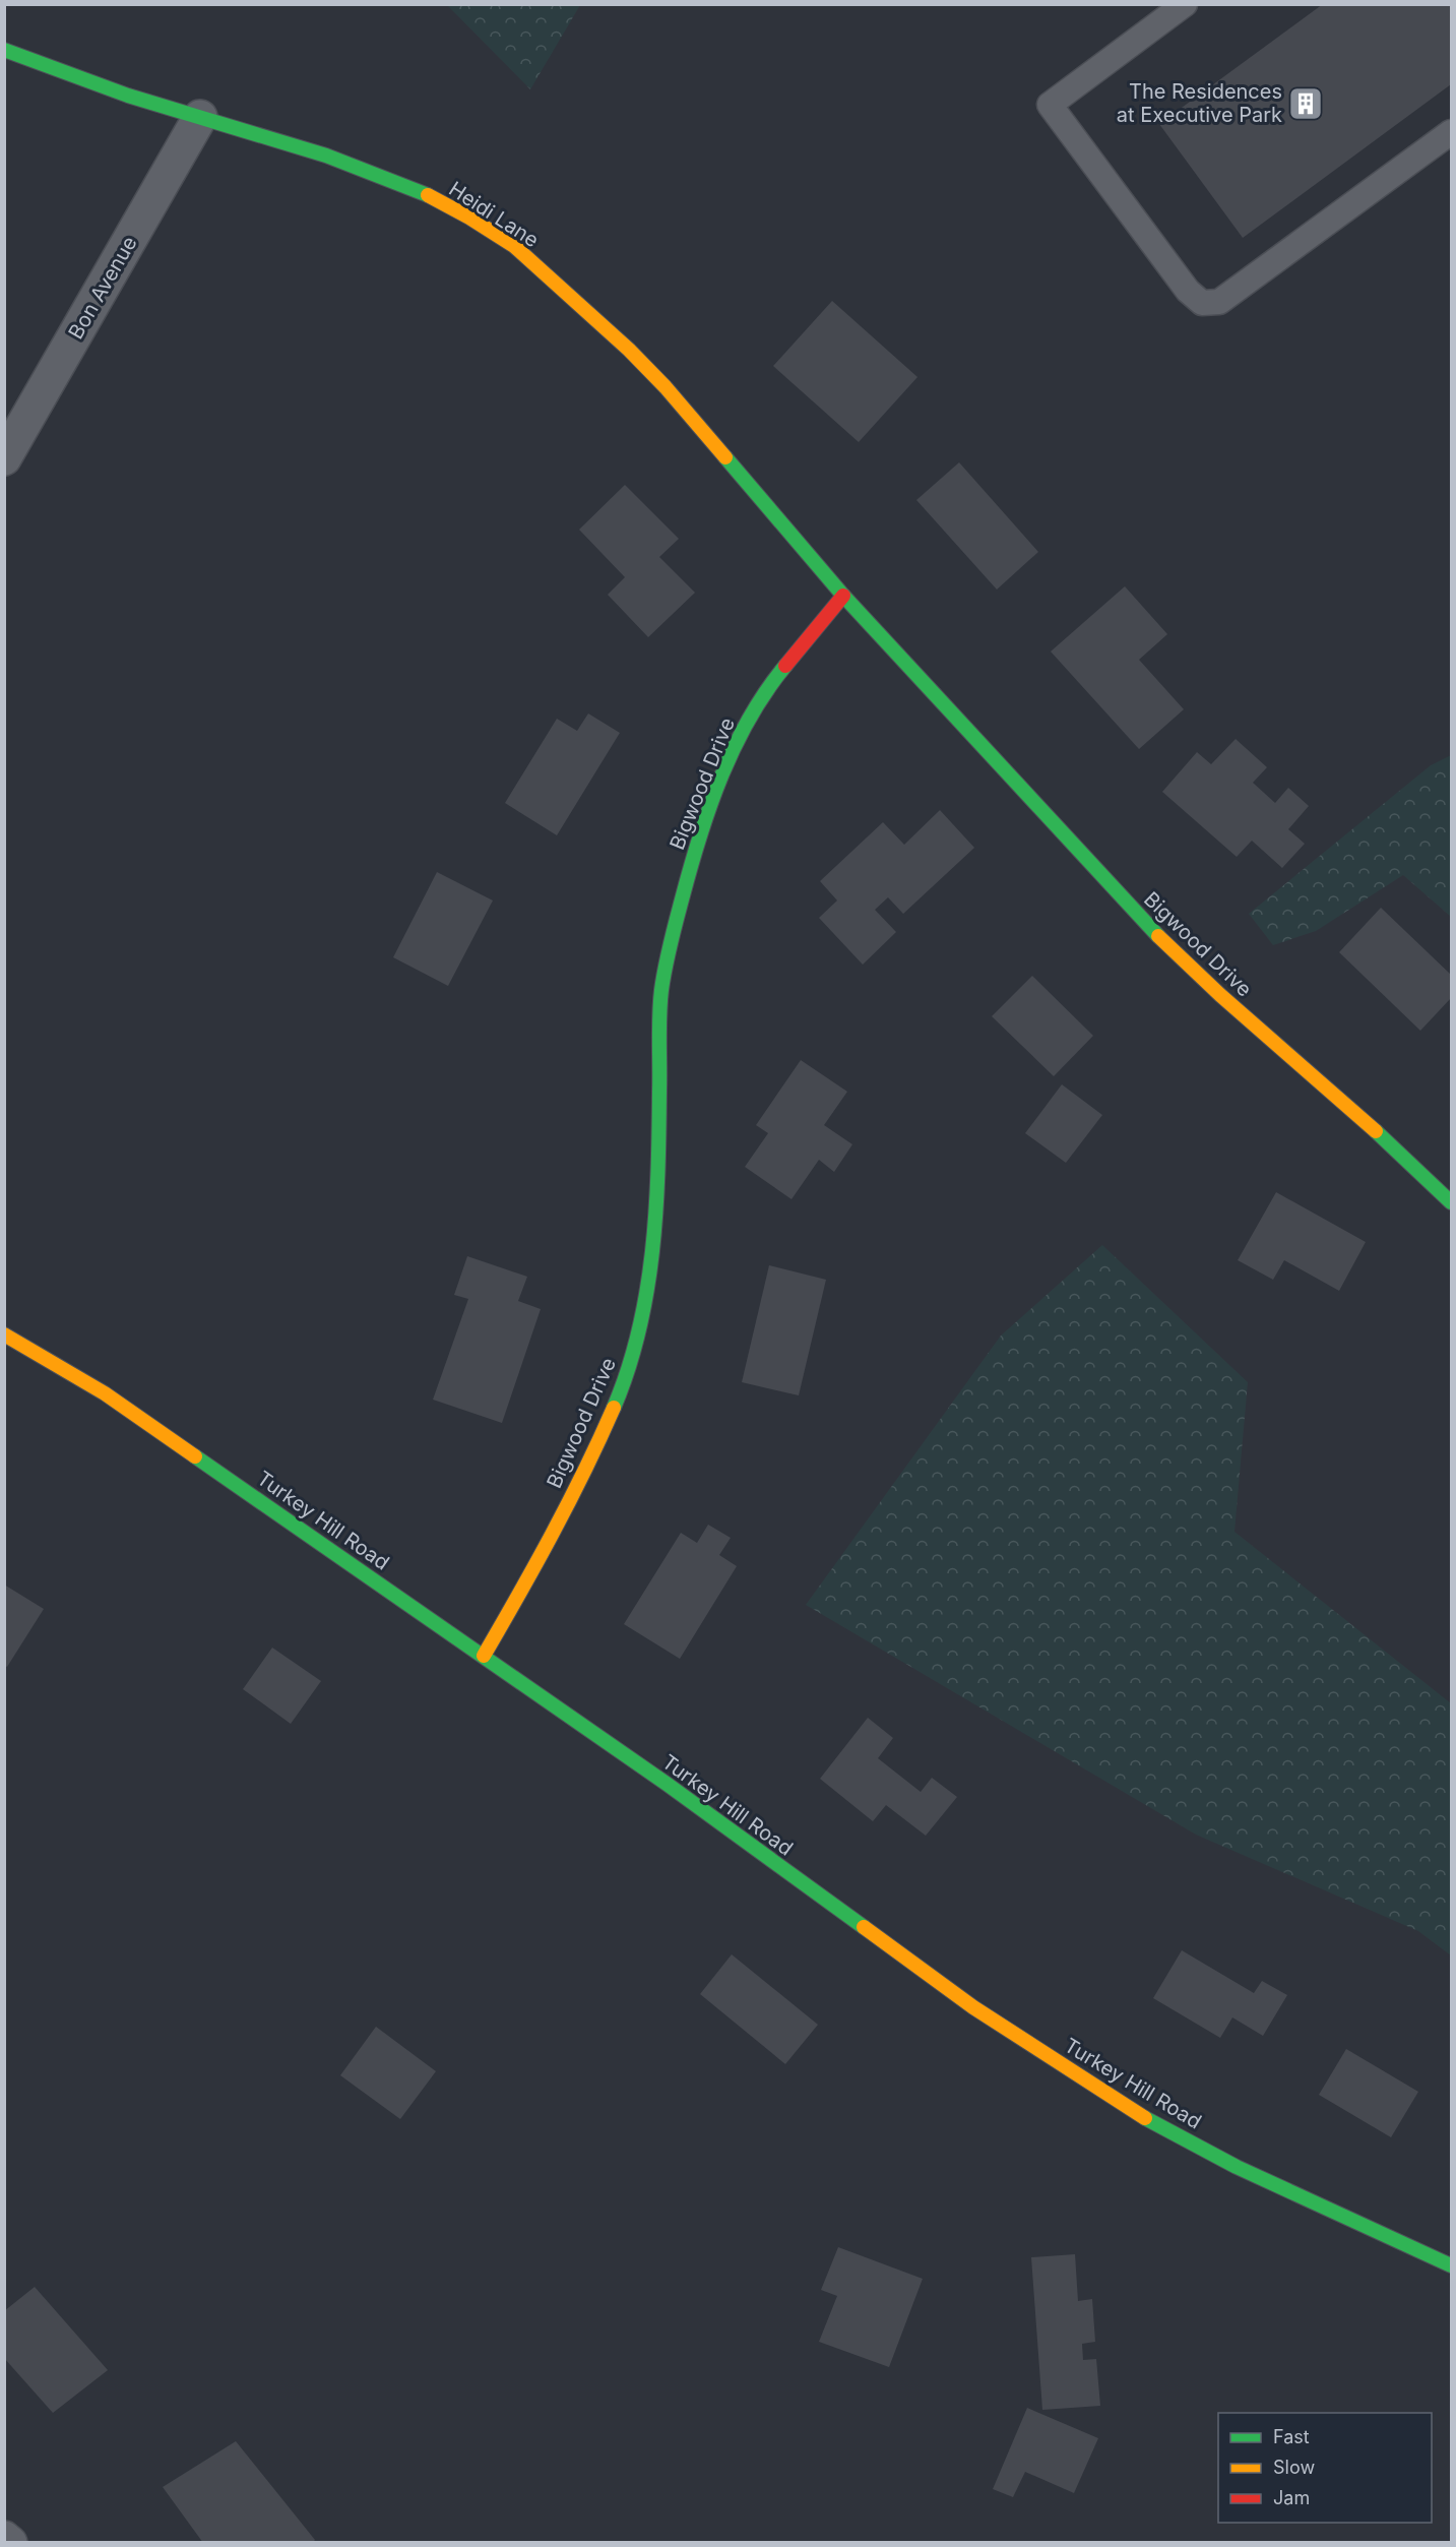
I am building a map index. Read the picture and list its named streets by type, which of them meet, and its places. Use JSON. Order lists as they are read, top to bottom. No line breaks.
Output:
{"streets":{"street":["Heidi Lane","Bon Avenue","Bigwood Drive","Turkey Hill Road"]},"crossings":[["Heidi Lane","Bon Avenue"],["Heidi Lane","Bigwood Drive"],["Bigwood Drive","Turkey Hill Road"]],"places":{"building":["The Residences at Executive Park"]},"legend":["Fast","Slow","Jam"]}
